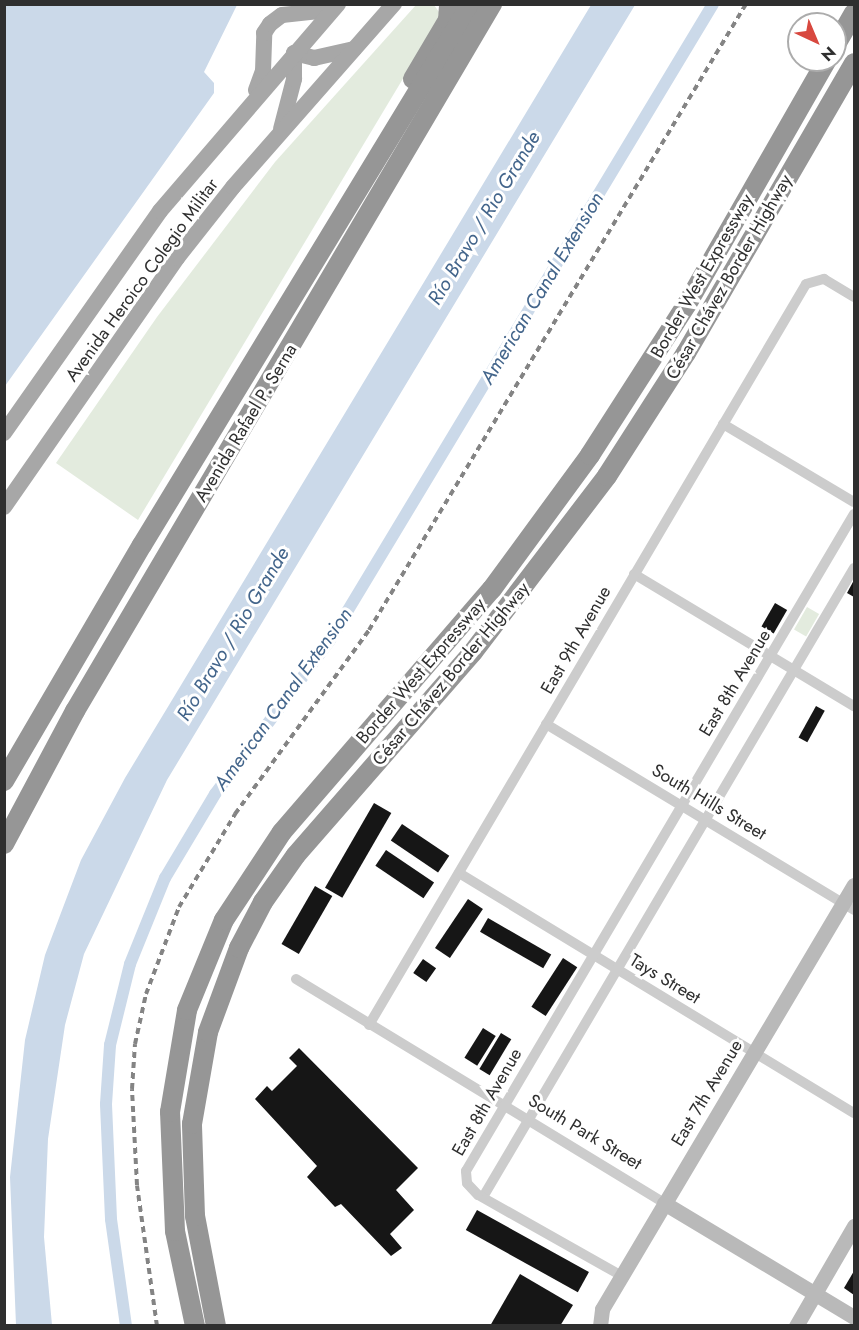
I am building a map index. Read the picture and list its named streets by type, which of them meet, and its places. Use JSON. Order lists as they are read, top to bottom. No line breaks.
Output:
{"streets":{"highway":["Border West Expressway","César Chávez Border Highway","Avenida Rafael P. Serna"],"main road":["Avenida Heroico Colegio Militar"],"street":["East 9th Avenue","East 8th Avenue","South Hills Street","Tays Street","East 7th Avenue","South Park Street"]},"crossings":[["East 9th Avenue","South Hills Street"],["East 9th Avenue","Tays Street"],["East 9th Avenue","South Park Street"],["East 8th Avenue","South Hills Street"],["East 8th Avenue","Tays Street"],["East 8th Avenue","South Park Street"],["South Hills Street","East 7th Avenue"],["Tays Street","East 7th Avenue"],["East 7th Avenue","South Park Street"]],"water":["Río Bravo / Rio Grande","American Canal Extension"],"north":"bottom right"}
